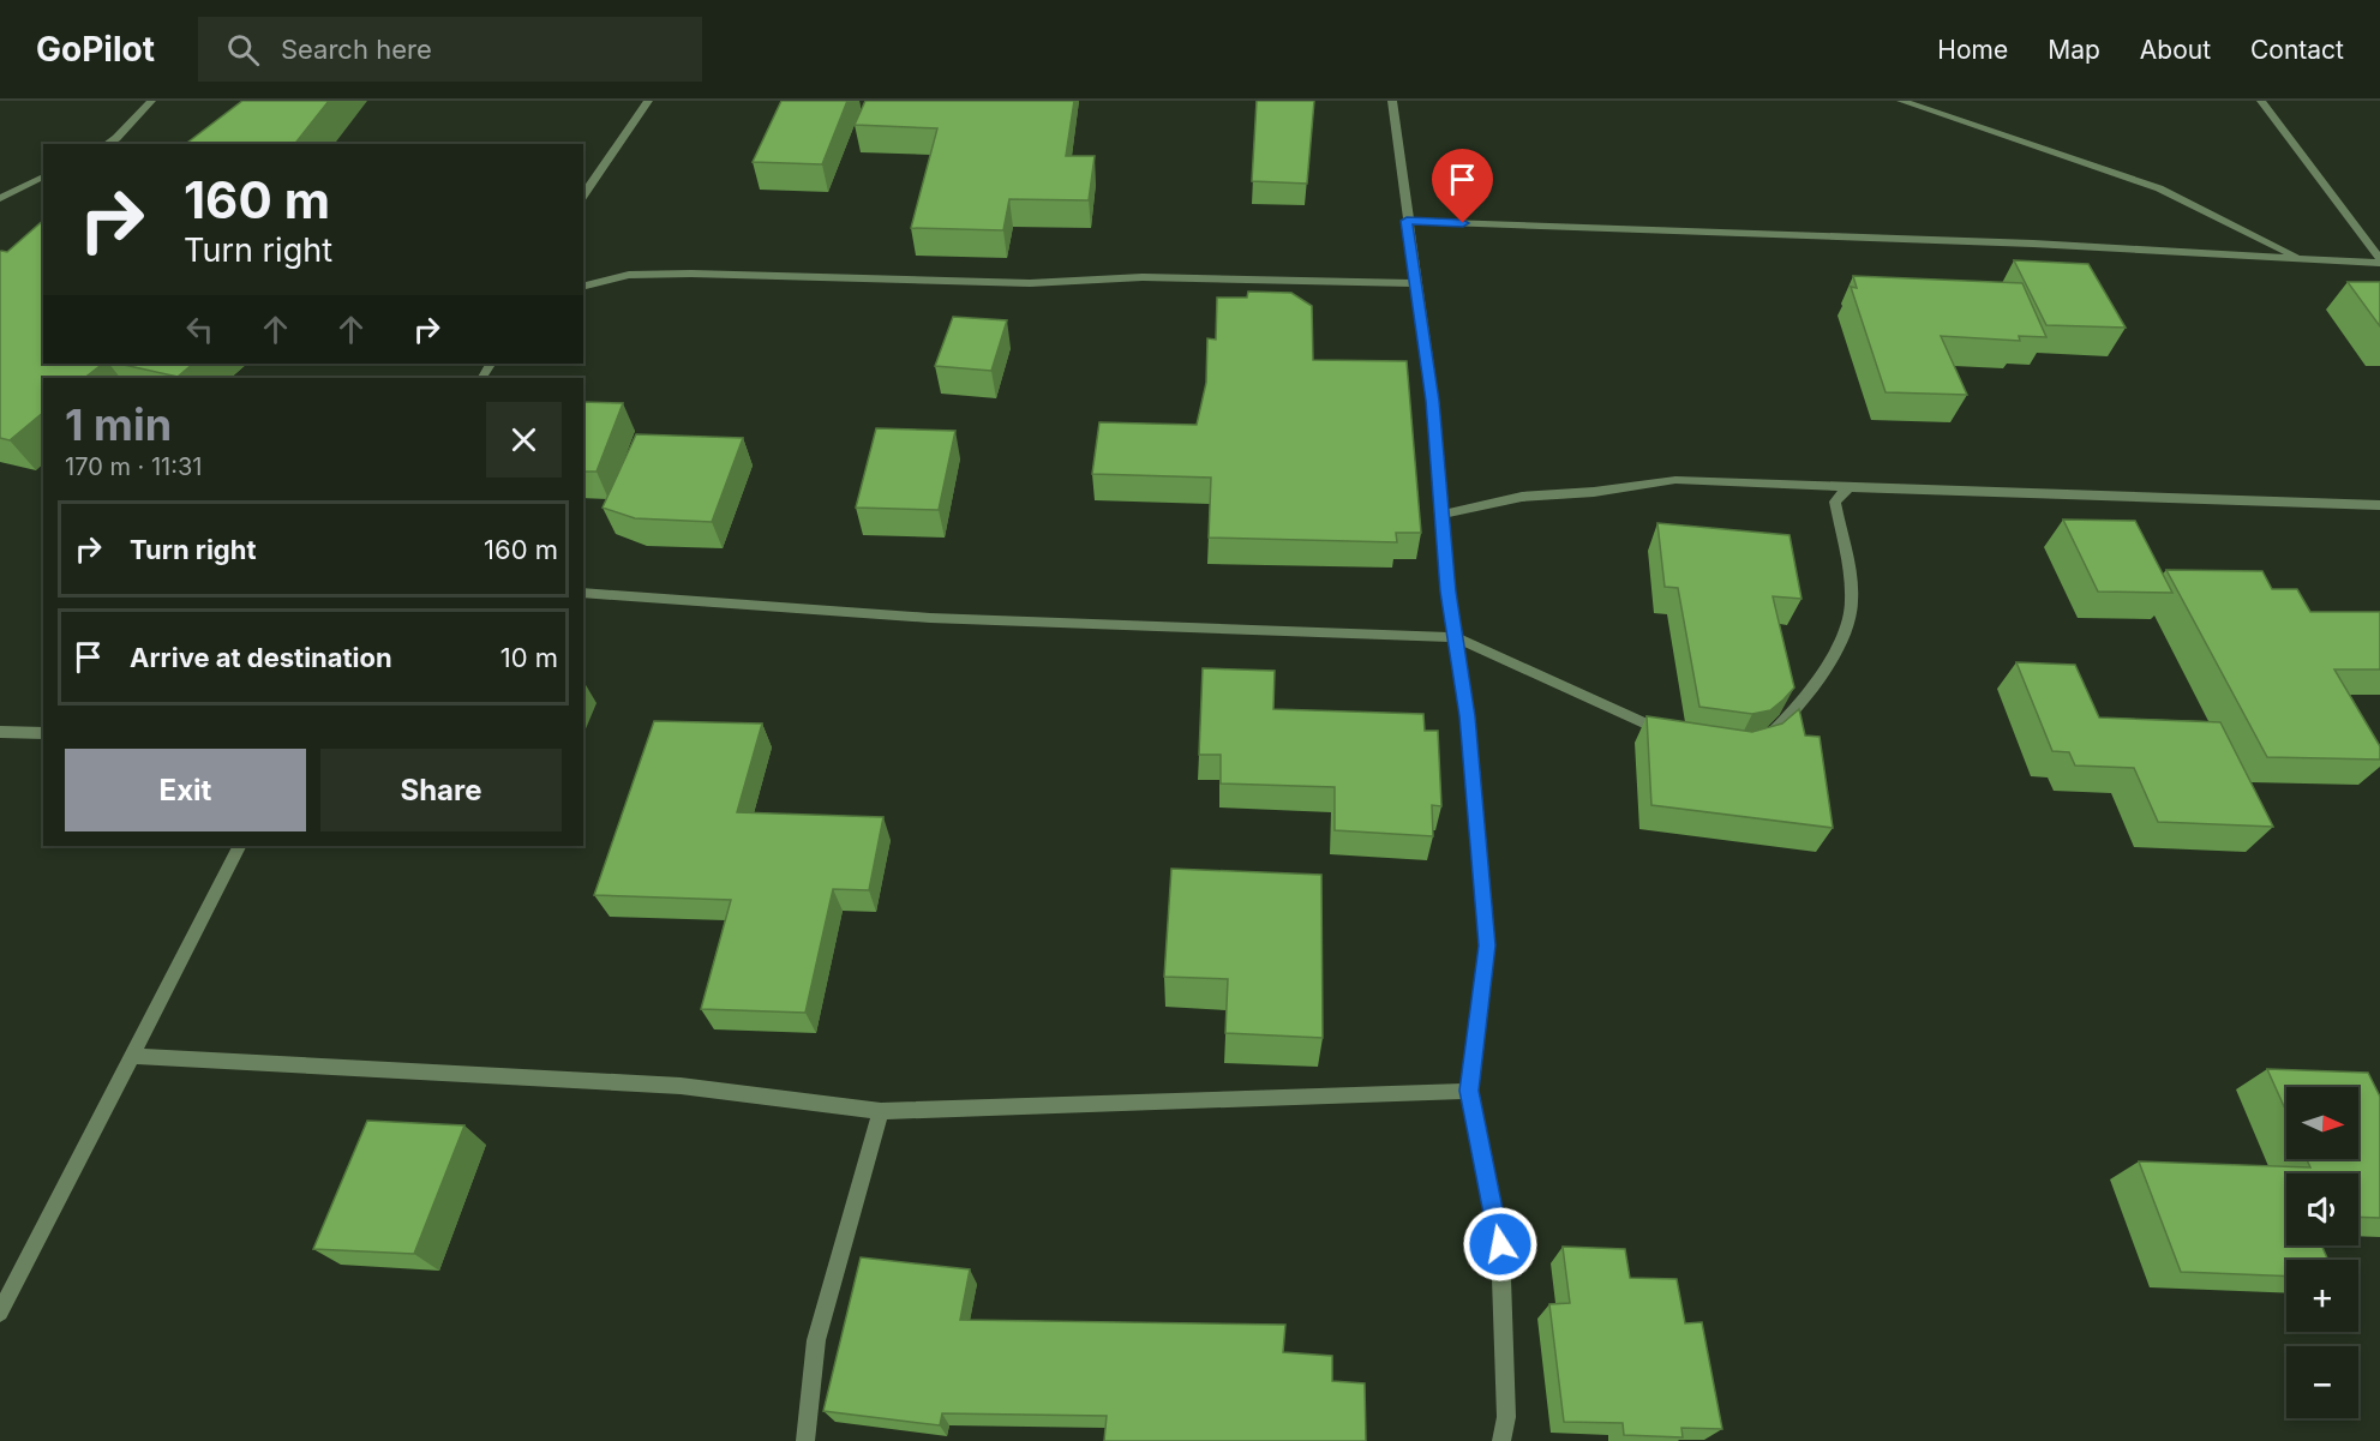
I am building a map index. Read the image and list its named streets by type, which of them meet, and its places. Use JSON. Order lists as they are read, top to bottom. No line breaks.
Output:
{"north":"right","page":{"header":"GoPilot","search":"Search here","nav":["Home","Map","About","Contact"],"turn":["160 m","Turn right"],"heading":["1 min","170 m · 11:31"],"list":[{"name":"Turn right","value":"160 m"},{"name":"Arrive at destination","value":"10 m"}],"buttons":["Exit","Share"],"map_buttons":["+","−"]}}
